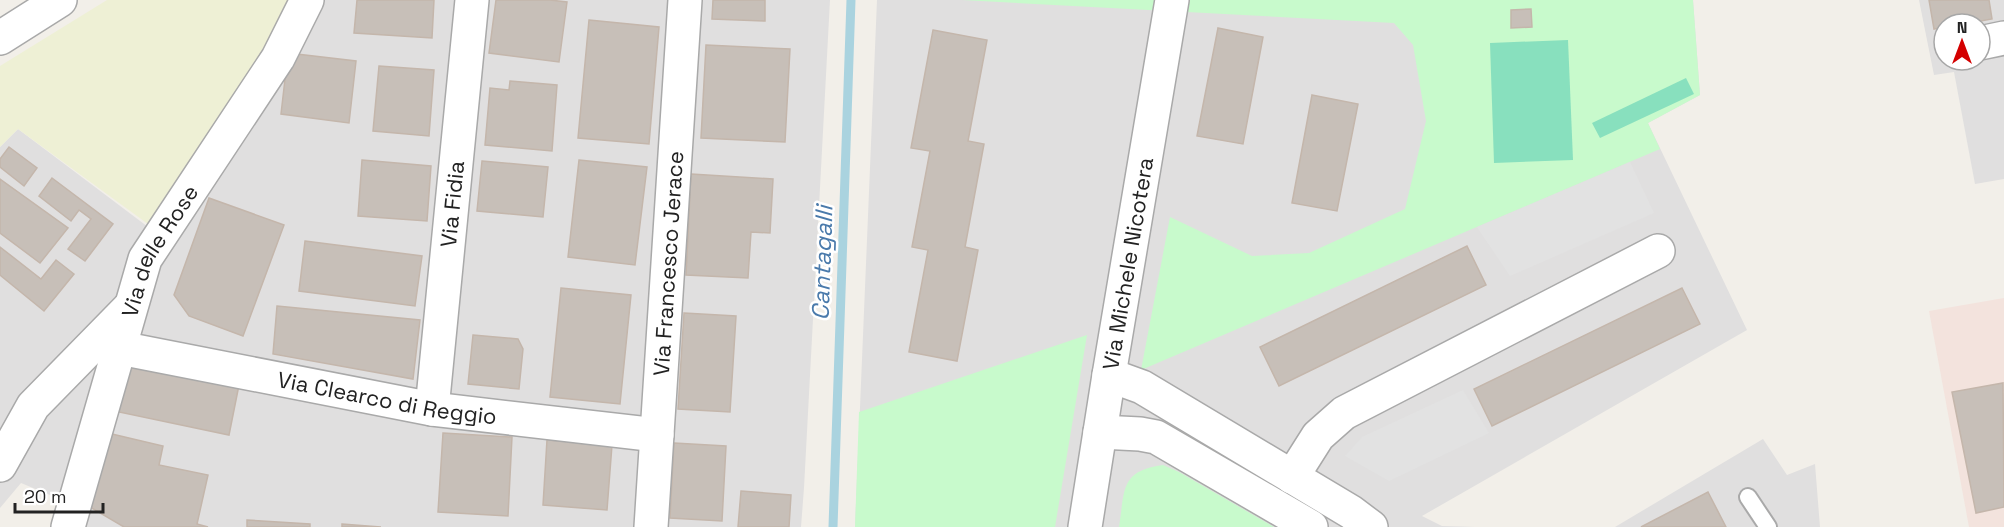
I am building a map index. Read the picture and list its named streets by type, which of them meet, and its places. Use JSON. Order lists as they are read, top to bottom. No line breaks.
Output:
{"streets":{"street":["Via Fidia","Via delle Rose","Via Michele Nicotera","Via Francesco Jerace","Via Clearco di Reggio"]},"crossings":[["Via Fidia","Via Clearco di Reggio"],["Via delle Rose","Via Clearco di Reggio"],["Via Francesco Jerace","Via Clearco di Reggio"]],"water":["Cantagalli"],"scale_bar":"20 m","north":"top"}
